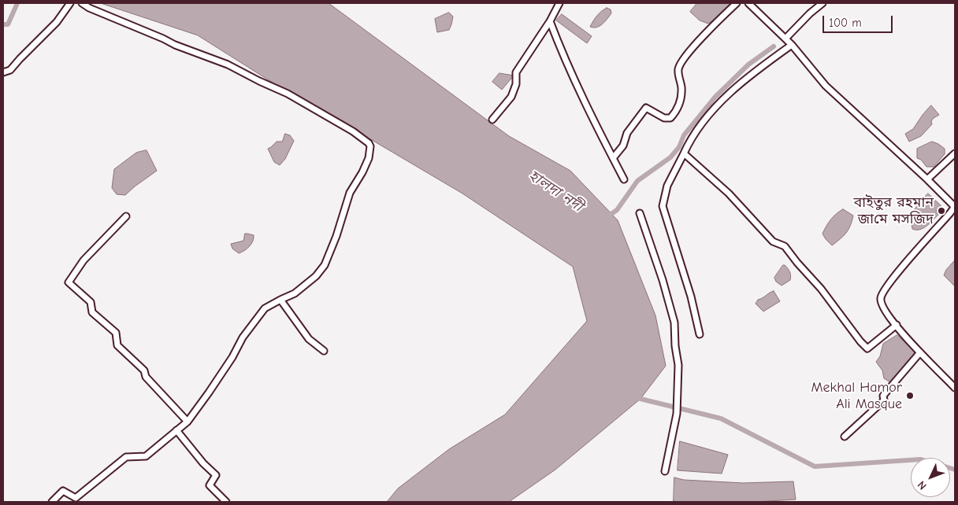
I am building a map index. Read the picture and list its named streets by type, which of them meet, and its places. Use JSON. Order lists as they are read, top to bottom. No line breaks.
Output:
{"water":["হালদা নদী"],"places":["বাইতুর রহমান জা‌মে মস‌জিদ","Mekhal Hamor Ali Masque"],"scale_bar":"100 m","north":"bottom left"}
